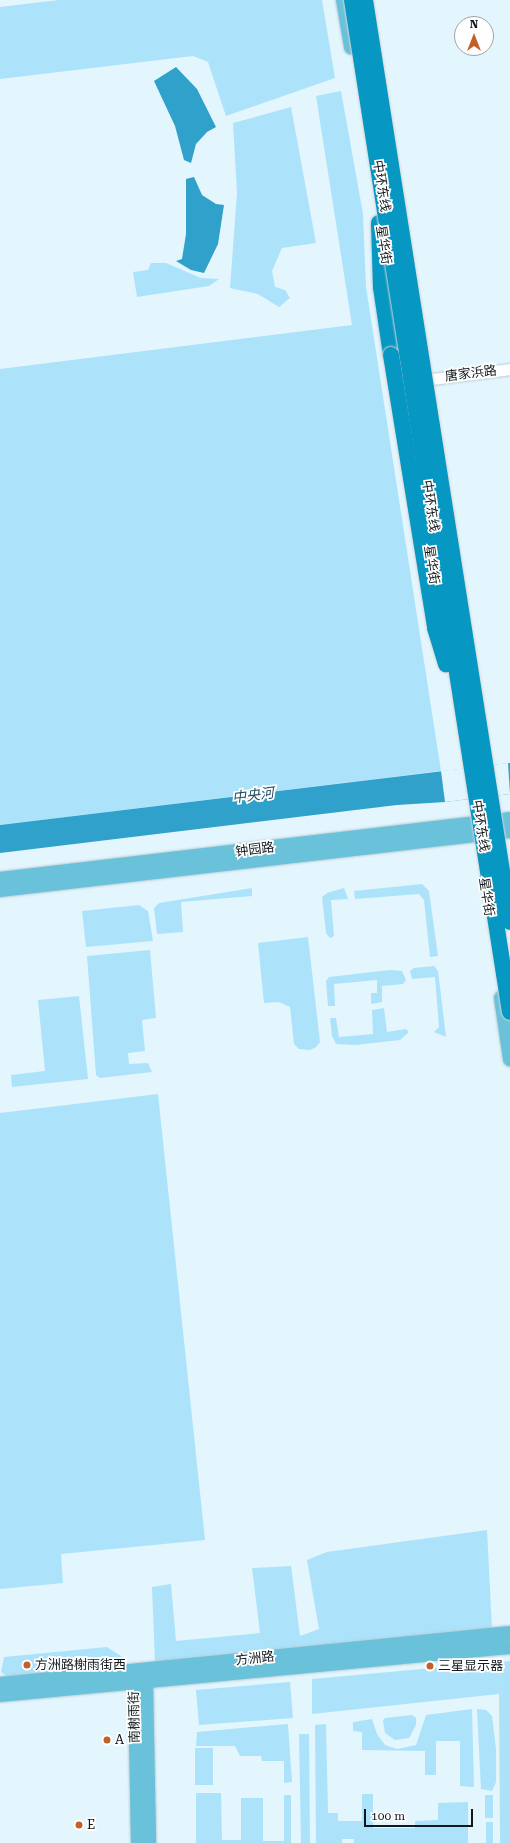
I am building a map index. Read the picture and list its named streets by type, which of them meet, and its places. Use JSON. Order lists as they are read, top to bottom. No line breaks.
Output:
{"streets":{"highway":["中环东线"],"main road":["星华街","钟园路","方洲路","南榭雨街"],"street":["唐家浜路"]},"crossings":[["星华街","唐家浜路"],["星华街","钟园路"],["方洲路","南榭雨街"]],"water":["中央河"],"places":["方洲路榭雨街西","三星显示器","A","E"],"scale_bar":"100 m","north":"top"}
